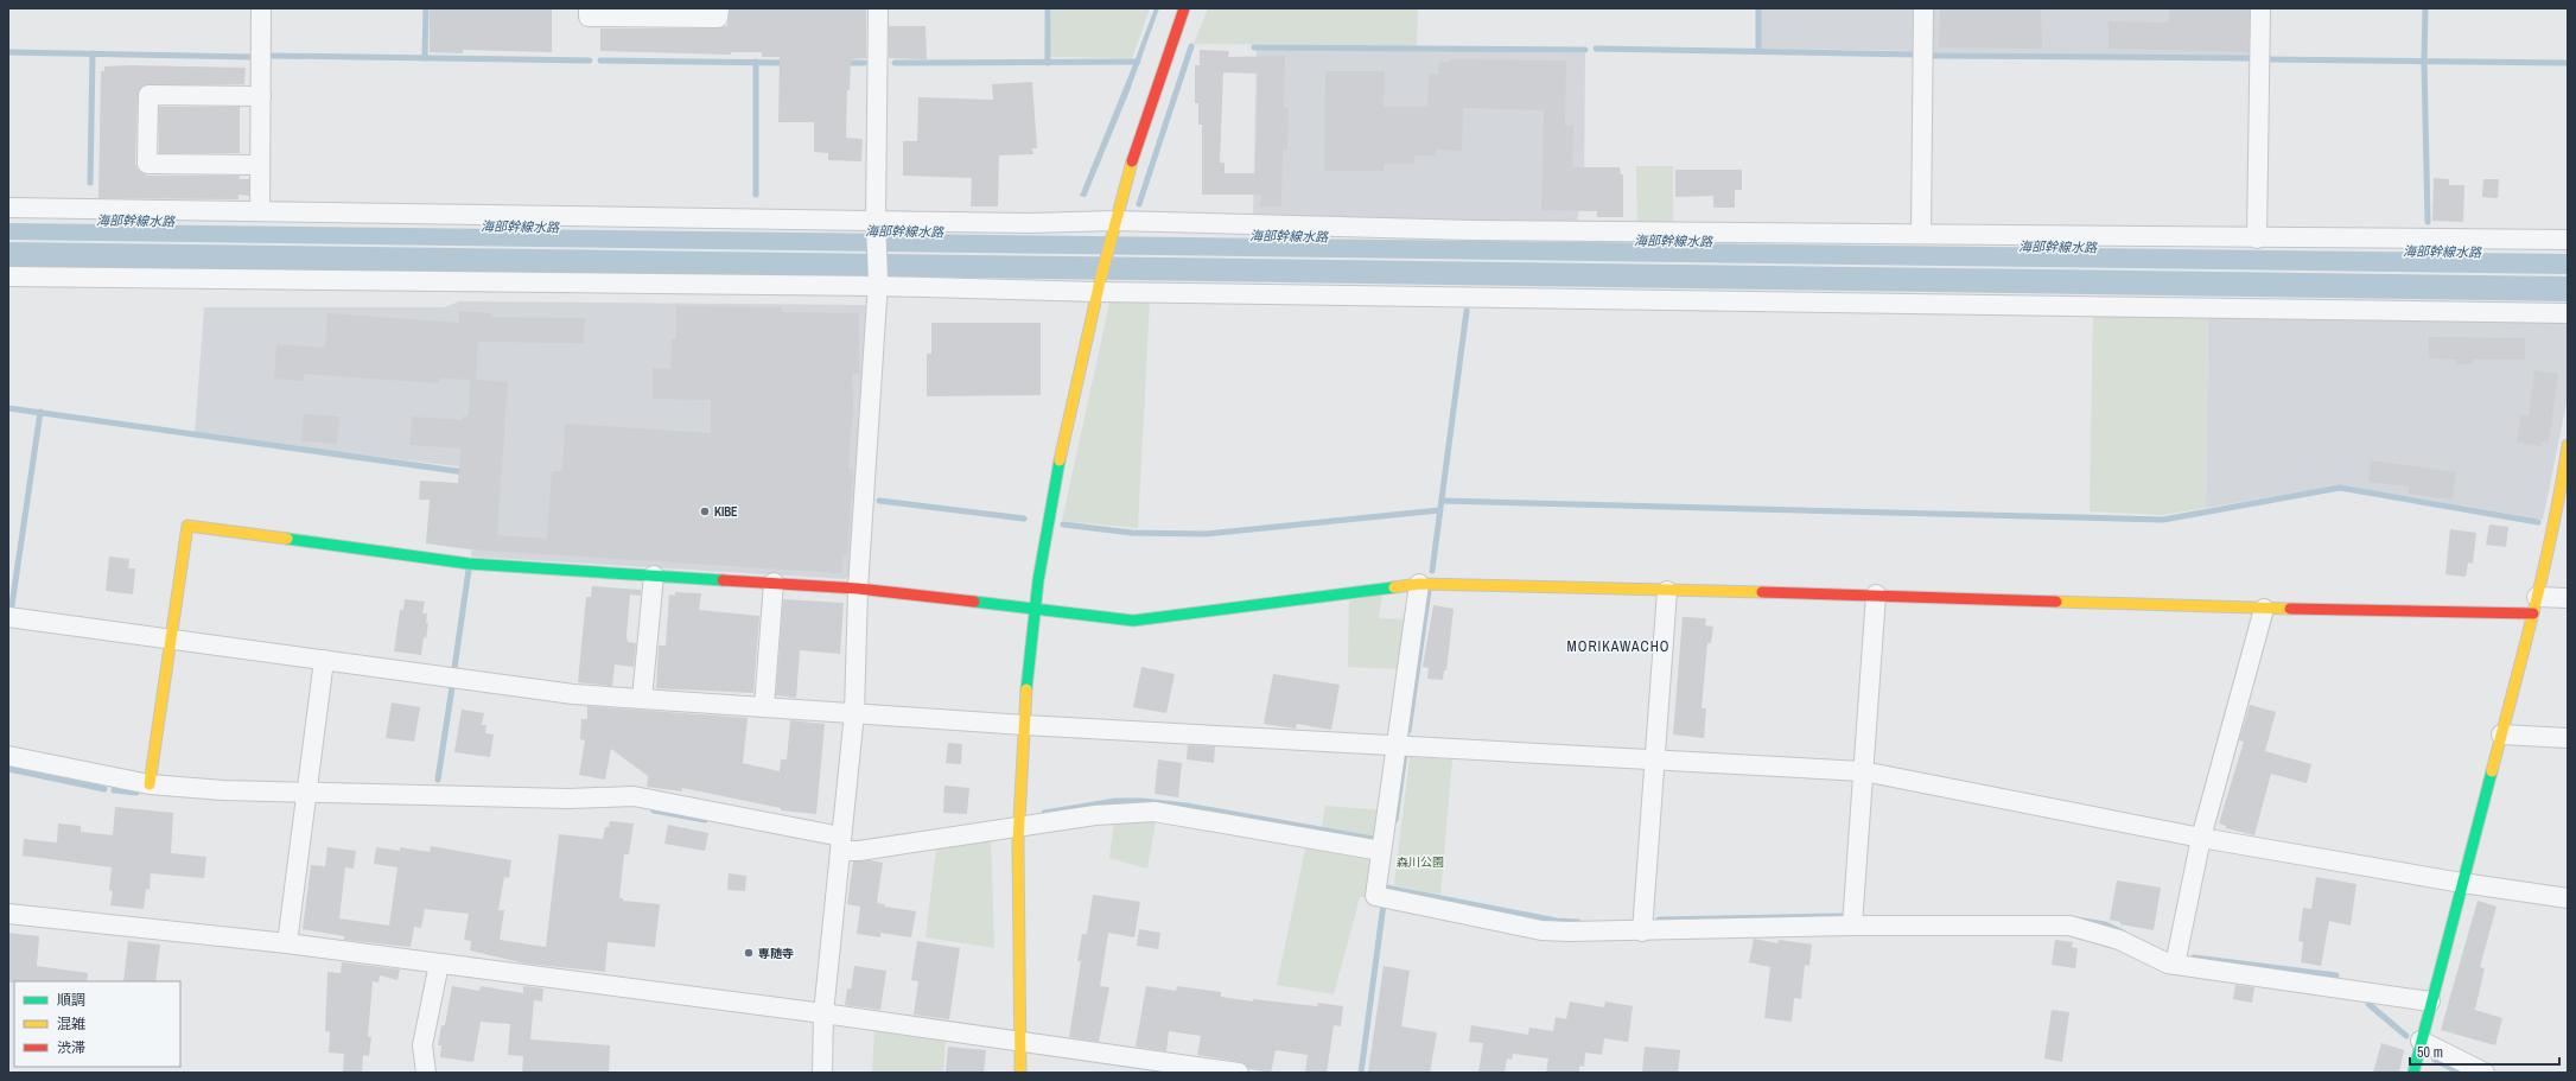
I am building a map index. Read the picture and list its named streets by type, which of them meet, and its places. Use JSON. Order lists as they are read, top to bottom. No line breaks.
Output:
{"districts":["MORIKAWACHO"],"water":["海部幹線水路"],"parks":["森川公園"],"places":["KIBE","専随寺"],"legend":["順調","混雑","渋滞"],"scale_bar":"50 m"}
